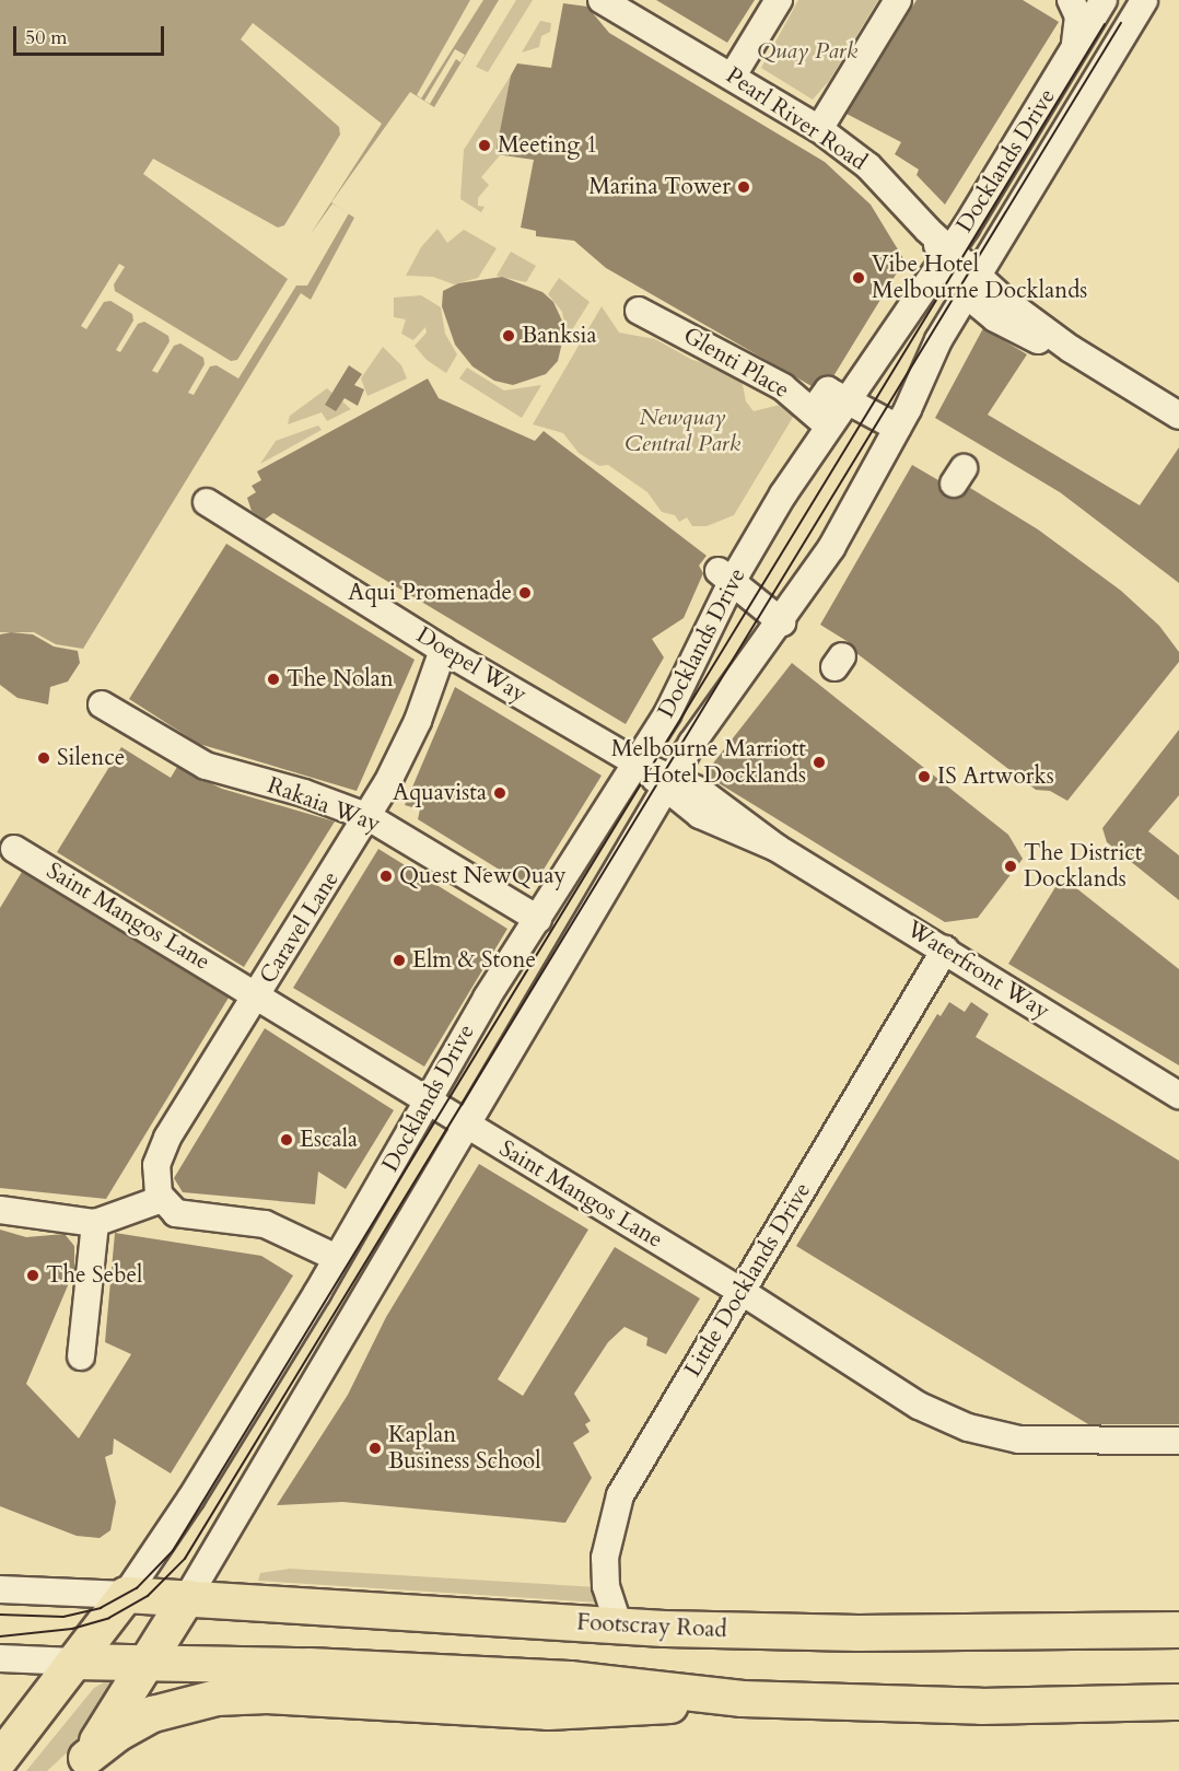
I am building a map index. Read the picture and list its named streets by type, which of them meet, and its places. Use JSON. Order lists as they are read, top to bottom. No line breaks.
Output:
{"streets":{"main road":["Footscray Road"],"street":["Pearl River Road","Docklands Drive","Glenti Place","Doepel Way","Rakaia Way","Saint Mangos Lane","Caravel Lane","Waterfront Way","Little Docklands Drive"]},"crossings":[["Pearl River Road","Docklands Drive"],["Docklands Drive","Glenti Place"],["Docklands Drive","Doepel Way"],["Docklands Drive","Rakaia Way"],["Docklands Drive","Saint Mangos Lane"],["Docklands Drive","Waterfront Way"],["Docklands Drive","Footscray Road"],["Doepel Way","Caravel Lane"],["Doepel Way","Waterfront Way"],["Rakaia Way","Caravel Lane"],["Saint Mangos Lane","Caravel Lane"],["Saint Mangos Lane","Little Docklands Drive"],["Waterfront Way","Little Docklands Drive"],["Little Docklands Drive","Footscray Road"]],"parks":["Quay Park","Newquay Central Park"],"places":["Meeting 1","Marina Tower","Vibe Hotel Melbourne Docklands","Banksia","Aqui Promenade","The Nolan","Silence","Melbourne Marriott Hotel Docklands","IS Artworks","Aquavista","The District Docklands","Quest NewQuay","Elm & Stone","Escala","The Sebel","Kaplan Business School"],"scale_bar":"50 m"}
